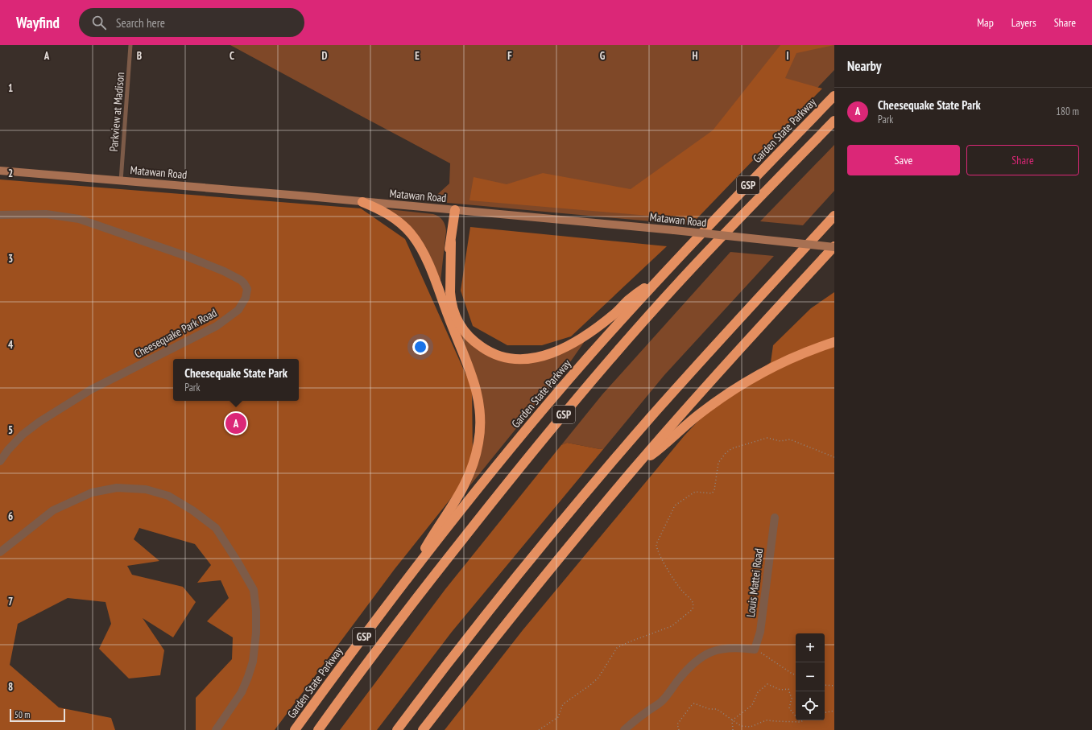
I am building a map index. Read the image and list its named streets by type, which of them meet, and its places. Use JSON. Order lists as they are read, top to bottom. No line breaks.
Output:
{"streets":{"highway":["Garden State Parkway","GSP"],"main road":["Matawan Road"],"street":["Cheesequake Park Road","Louis Mattei Road"],"lane":["Parkview at Madison"]},"crossings":[["Parkview at Madison","Matawan Road"]],"scale_bar":"50 m","page":{"header":"Wayfind","search":"Search here","nav":["Map","Layers","Share"],"heading":"Nearby","list":[{"mark":"A","name":"Cheesequake State Park","note":"Park","value":"180 m"}],"buttons":["Save","Share"],"popup":["Cheesequake State Park","Park"],"pins":"A","map_buttons":["+","−"],"scale":"50 m"},"grid":{"columns":["A","B","C","D","E","F","G","H","I"],"rows":["1","2","3","4","5","6","7","8"]}}
